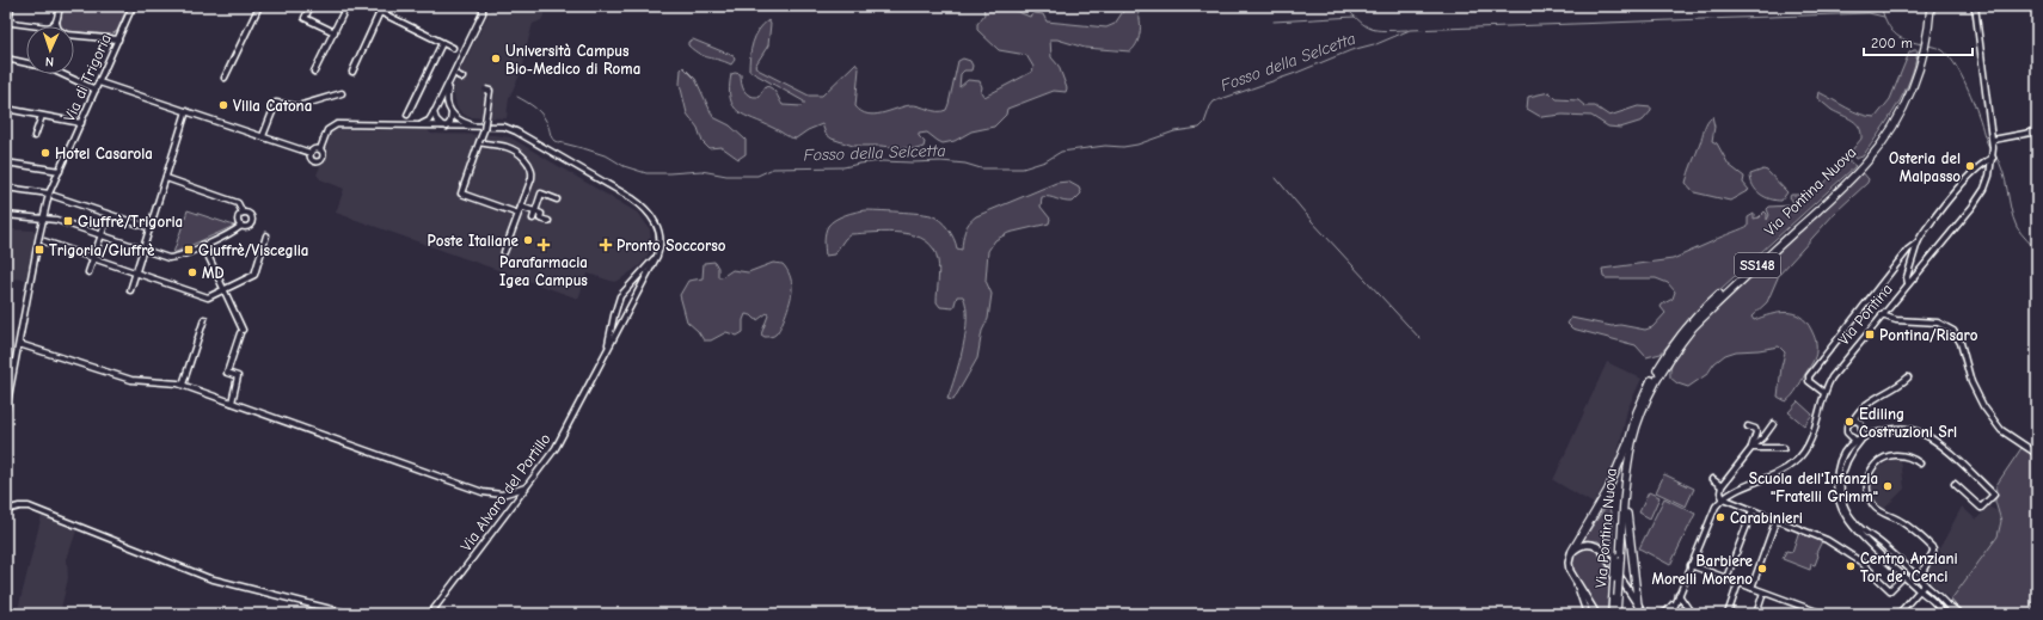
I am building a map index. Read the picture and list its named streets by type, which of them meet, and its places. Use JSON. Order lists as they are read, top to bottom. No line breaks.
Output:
{"streets":{"highway":["Via Pontina Nuova","SS148"],"street":["Via di Trigoria","Via Pontina","Via Alvaro del Portillo"]},"water":["Fosso della Selcetta"],"places":{"other":["Università Campus Bio-Medico di Roma","Villa Catona","Hotel Casarola","Osteria del Malpasso","Poste Italiane","MD","Ediling Costruzioni Srl","Scuola dell'Infanzia \"Fratelli Grimm\"","Carabinieri","Centro Anziani Tor de' Cenci","Barbiere Morelli Moreno"],"transit":["Giuffrè/Trigoria","Trigoria/Giuffrè","Giuffrè/Visceglia","Pontina/Risaro"],"health":["Parafarmacia Igea Campus","Pronto Soccorso"]},"scale_bar":"200 m","north":"bottom"}
